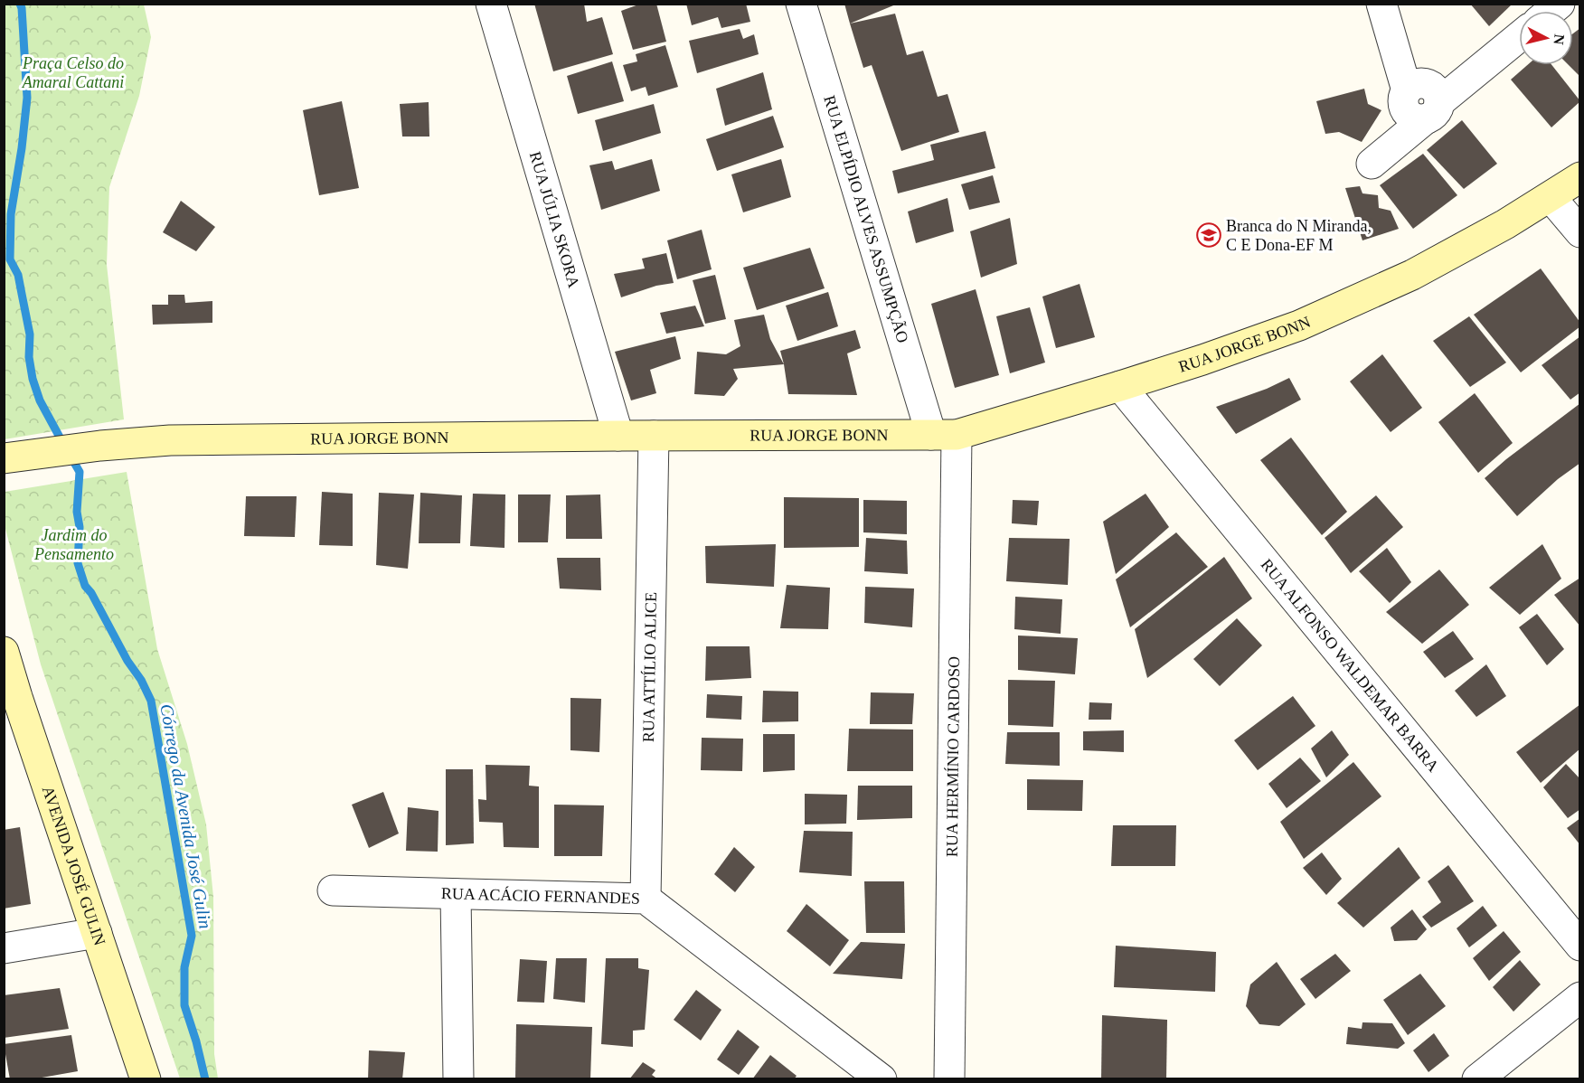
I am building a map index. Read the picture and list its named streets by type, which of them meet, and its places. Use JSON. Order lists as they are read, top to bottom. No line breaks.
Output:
{"streets":{"street":["RUA JÚLIA SKORA","RUA ELPÍDIO ALVES ASSUMPÇÃO","RUA JORGE BONN","RUA ALFONSO WALDEMAR BARRA","RUA ATTÍLIO ALICE","RUA HERMÍNIO CARDOSO","AVENIDA JOSÉ GULIN","RUA ACÁCIO FERNANDES"]},"crossings":[["RUA JÚLIA SKORA","RUA JORGE BONN"],["RUA ELPÍDIO ALVES ASSUMPÇÃO","RUA JORGE BONN"],["RUA ELPÍDIO ALVES ASSUMPÇÃO","RUA HERMÍNIO CARDOSO"],["RUA JORGE BONN","RUA ALFONSO WALDEMAR BARRA"],["RUA JORGE BONN","RUA ATTÍLIO ALICE"],["RUA JORGE BONN","RUA HERMÍNIO CARDOSO"],["RUA ATTÍLIO ALICE","RUA ACÁCIO FERNANDES"]],"water":["Córrego da Avenida José Gulin"],"parks":["Praça Celso do Amaral Cattani","Jardim do Pensamento"],"places":{"school or university":["Branca do N Miranda, C E Dona-EF M"]},"north":"right"}
